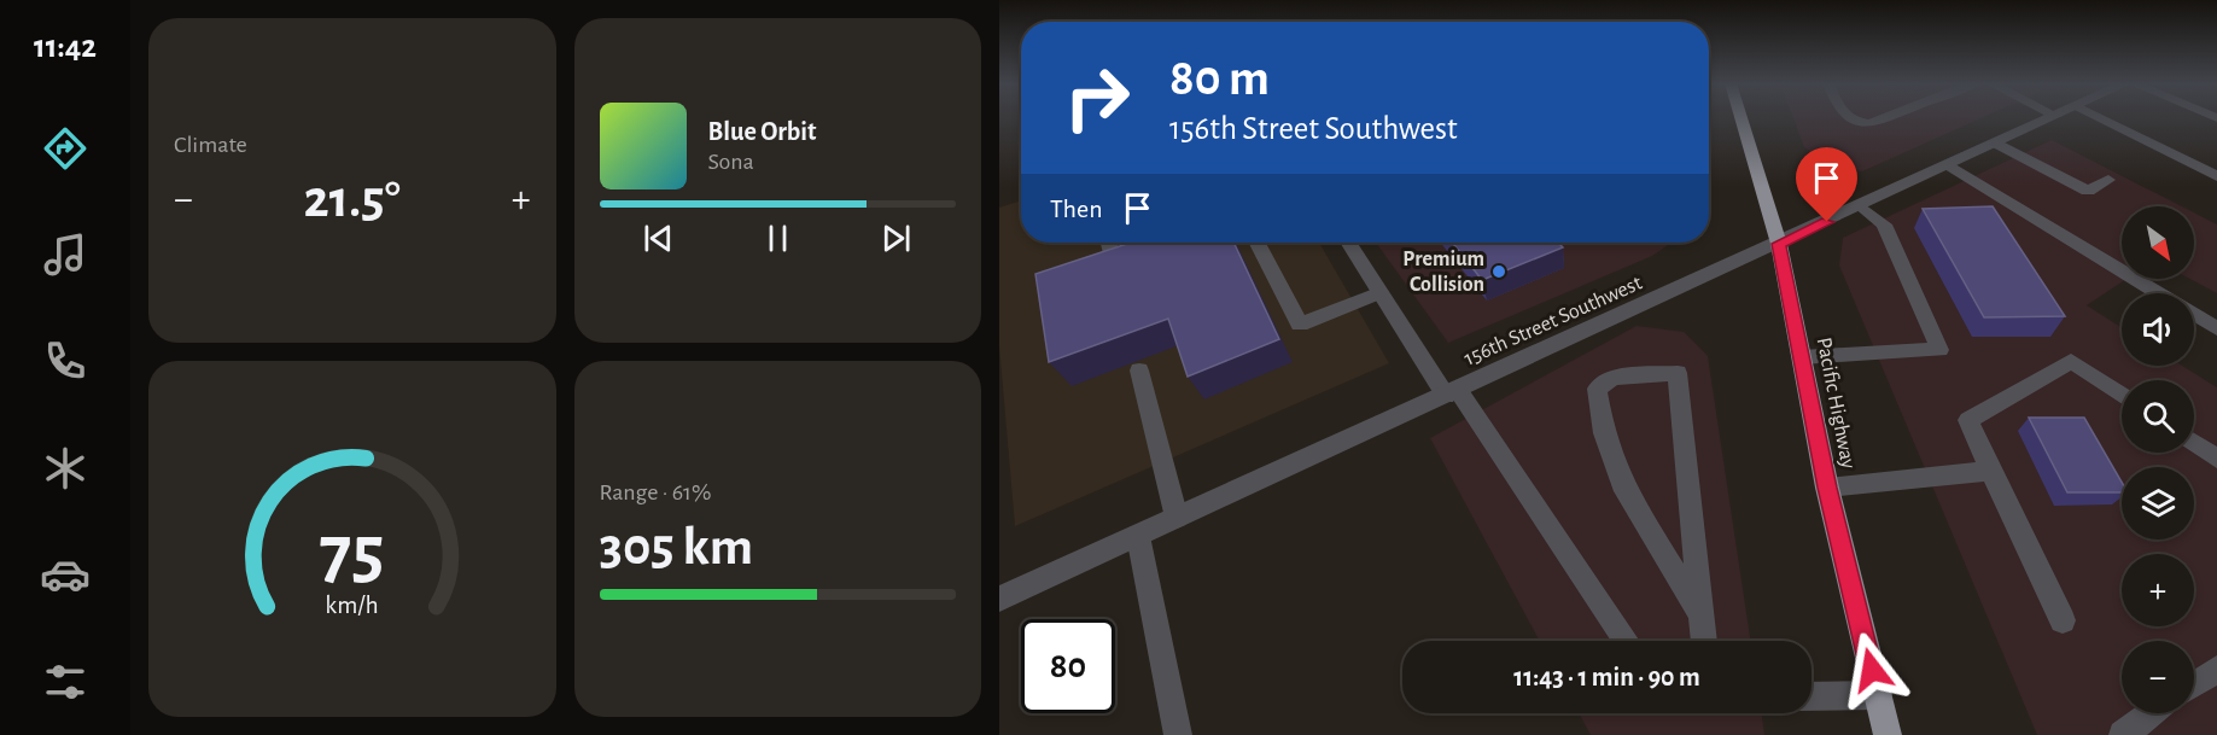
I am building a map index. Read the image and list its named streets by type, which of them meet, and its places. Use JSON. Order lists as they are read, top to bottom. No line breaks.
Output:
{"streets":{"highway":["Pacific Highway"],"street":["156th Street Southwest"]},"crossings":[["156th Street Southwest","Pacific Highway"]],"places":["Premium Collision"],"north":"bottom right","page":{"tabs":"11:42","tile":["Climate",["Range · 61%","305 km"]],"turn":["80 m","156th Street Southwest"],"song":["Blue Orbit","Sona"],"heat":["−","21.5°","+"],"then":"Then","map_buttons":["+","−"],"limit":"80","trip":"11:43 · 1 min · 90 m","gauge":["75","km/h"]}}
